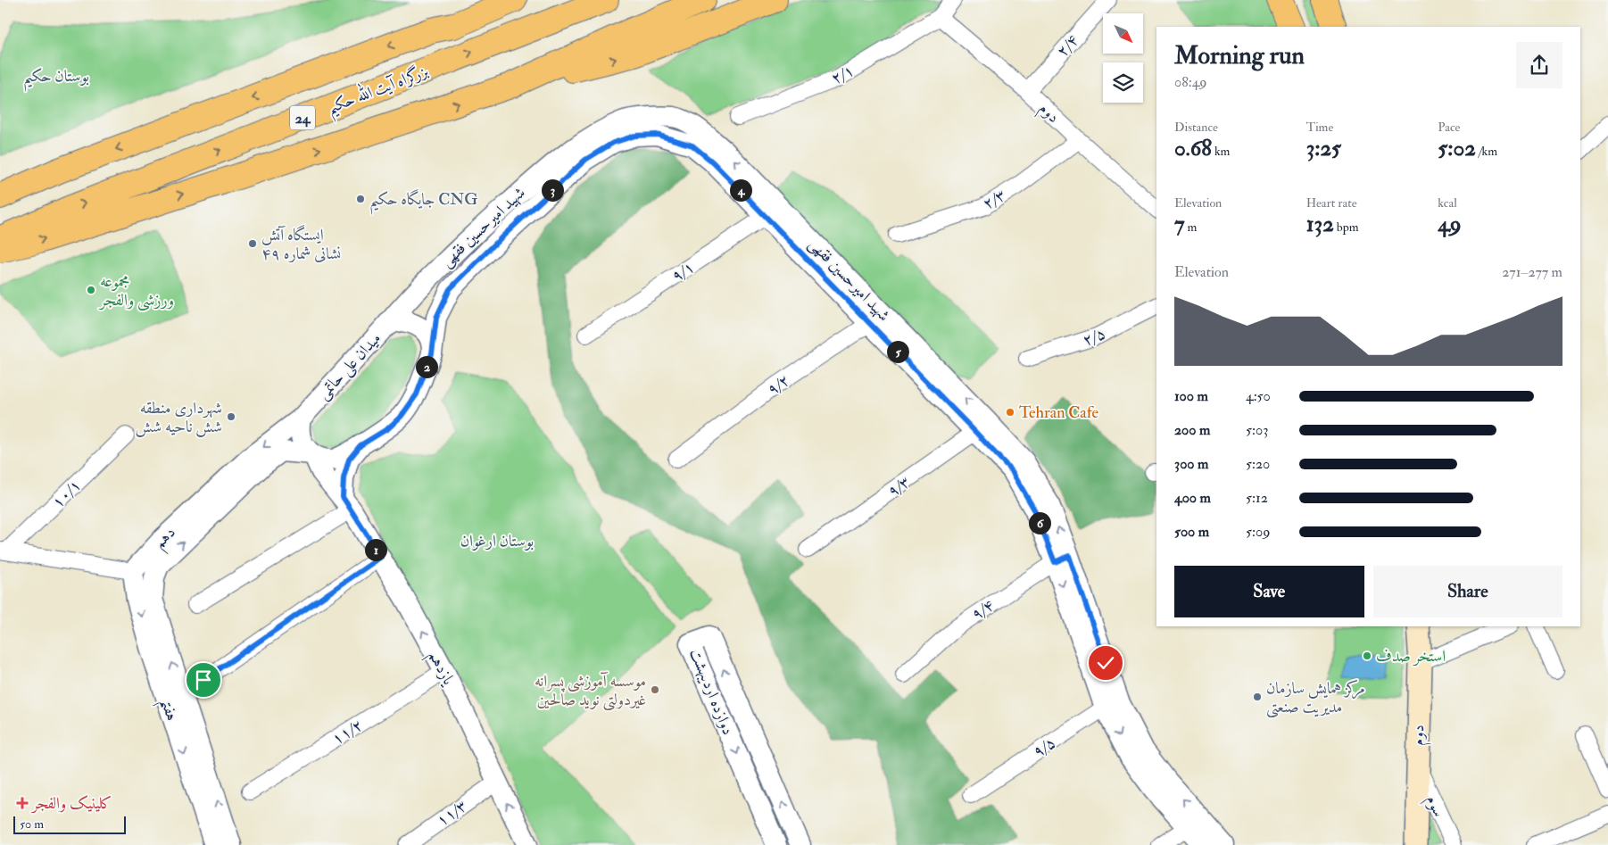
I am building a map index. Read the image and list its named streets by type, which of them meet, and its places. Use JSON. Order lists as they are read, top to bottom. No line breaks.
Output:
{"streets":{"main road":["بزرگراه آیت الله حکیم","دوم","24"],"street":["۲/۴","۲/۱","۲/۳","شهید امیرحسین فقهی","۹/۱","۲/۵","میدان علی حاتمی","۹/۲","۹/۳","۱۰/۱","دهم","۹/۴","یازدهم","دوازده اردیبهشت","هفتم","۱۱/۲","۹/۵","سوم","۱۱/۳"]},"crossings":[["۲/۴","دوم"],["۲/۱","دوم"],["دوم","۲/۳"],["دوم","سوم"],["شهید امیرحسین فقهی","۹/۱"],["شهید امیرحسین فقهی","میدان علی حاتمی"],["شهید امیرحسین فقهی","۹/۲"],["شهید امیرحسین فقهی","۹/۳"],["شهید امیرحسین فقهی","۹/۴"],["شهید امیرحسین فقهی","۹/۵"],["میدان علی حاتمی","دهم"],["دهم","یازدهم"],["دهم","هفتم"],["یازدهم","۱۱/۲"],["یازدهم","۱۱/۳"]],"one_way":["یازدهم"],"parks":["بوستان حکیم","بوستان ارغوان"],"places":{"other":["جایگاه حکیم CNG","ایستگاه آتش نشانی شماره ۴۹","مجموعه ورزشی والفجر","Tehran Cafe","شهرداری منطقه شش ناحیه شش","استخر صدف","موسسه آموزشی پسرانه غیردولتی نوید صالحین","مرکز همایش سازمان مدیریت صنعتی"],"health":["کلینیک والفجر"]},"scale_bar":"50 m","north":"bottom right","page":{"heading":["Morning run","08:49"],"stats":[["Distance","0.68 km"],["Time","3:25"],["Pace","5:02 /km"],["Elevation","7 m"],["Heart rate","132 bpm"],["kcal","49"]],"pins":["3","4","5","2","6","1"],"chart":["Elevation","271–277 m"],"list":[{"name":"100 m","note":"4:50"},{"name":"200 m","note":"5:03"},{"name":"300 m","note":"5:20"},{"name":"400 m","note":"5:12"},{"name":"500 m","note":"5:09"}],"buttons":["Save","Share"],"scale":"50 m"}}
